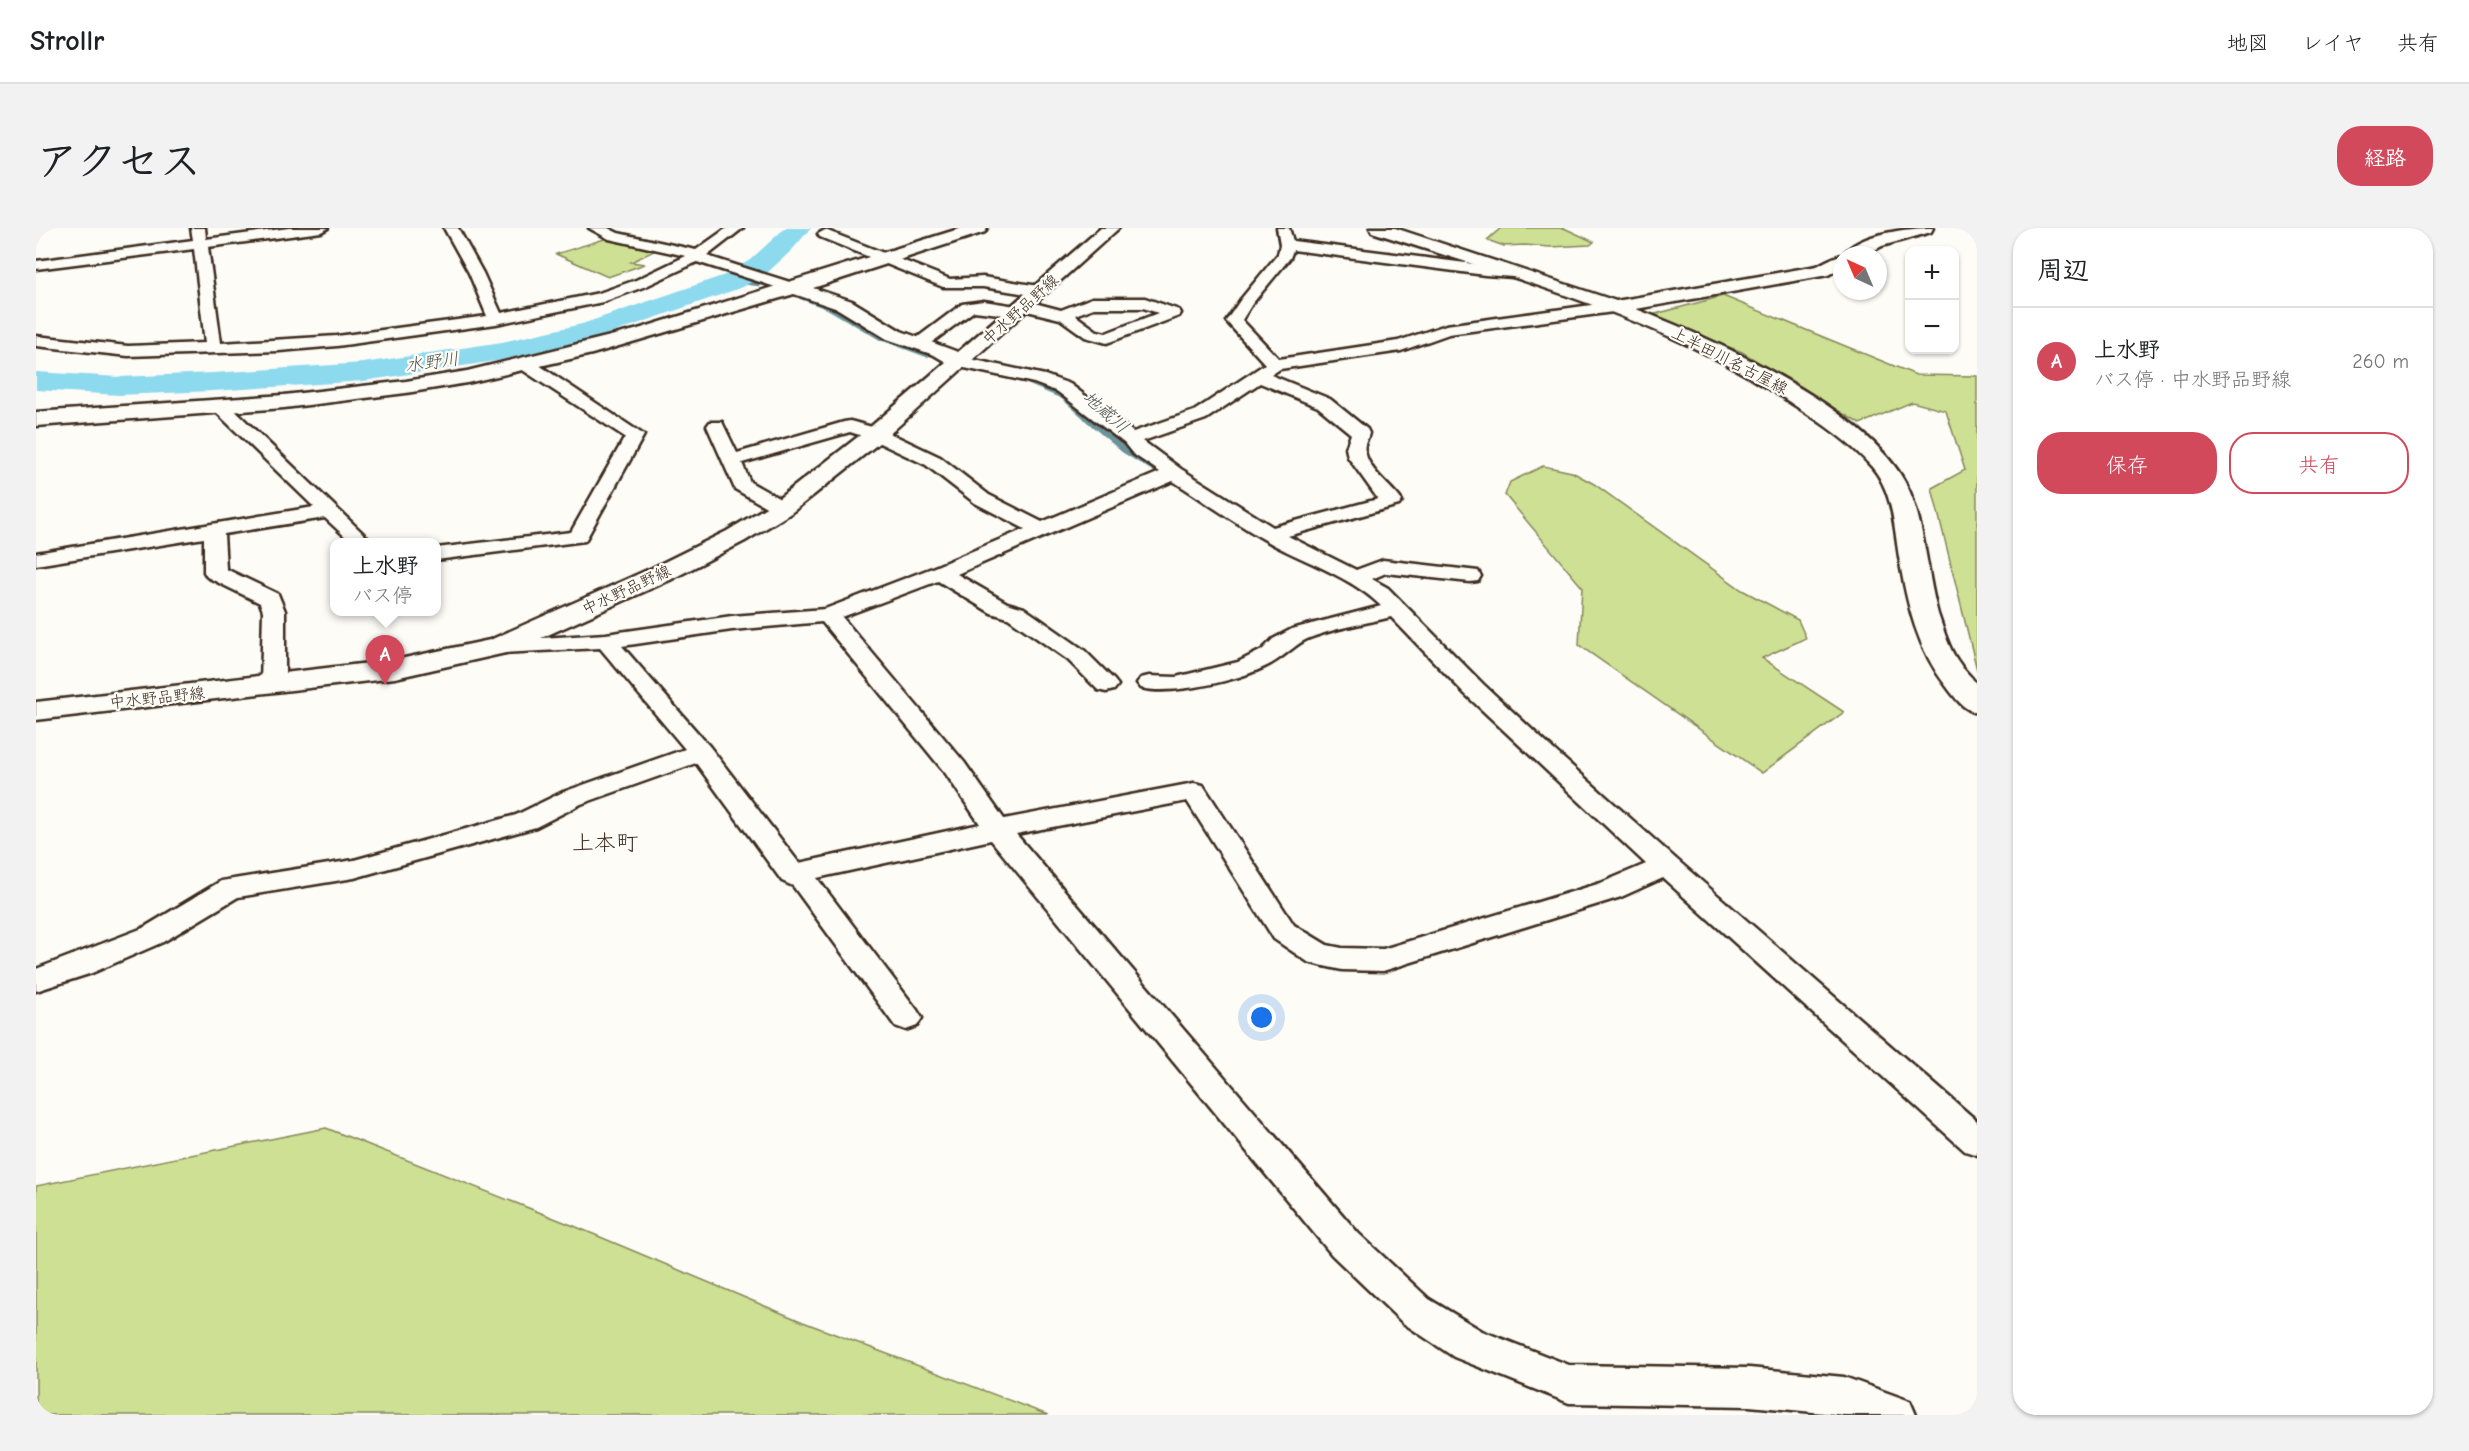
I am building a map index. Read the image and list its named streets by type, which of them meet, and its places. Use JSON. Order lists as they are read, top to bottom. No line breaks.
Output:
{"streets":{"main road":["中水野品野線","上半田川名古屋線"]},"districts":["上本町"],"water":["水野川","地蔵川"],"north":"top left","page":{"header":"Strollr","nav":["地図","レイヤ","共有"],"title":"アクセス","buttons":["経路",["保存","共有"]],"heading":"周辺","map_buttons":["+","−"],"list":[{"mark":"A","name":"上水野","note":"バス停 · 中水野品野線","value":"260 m"}],"popup":["上水野","バス停"],"pins":"A"}}
